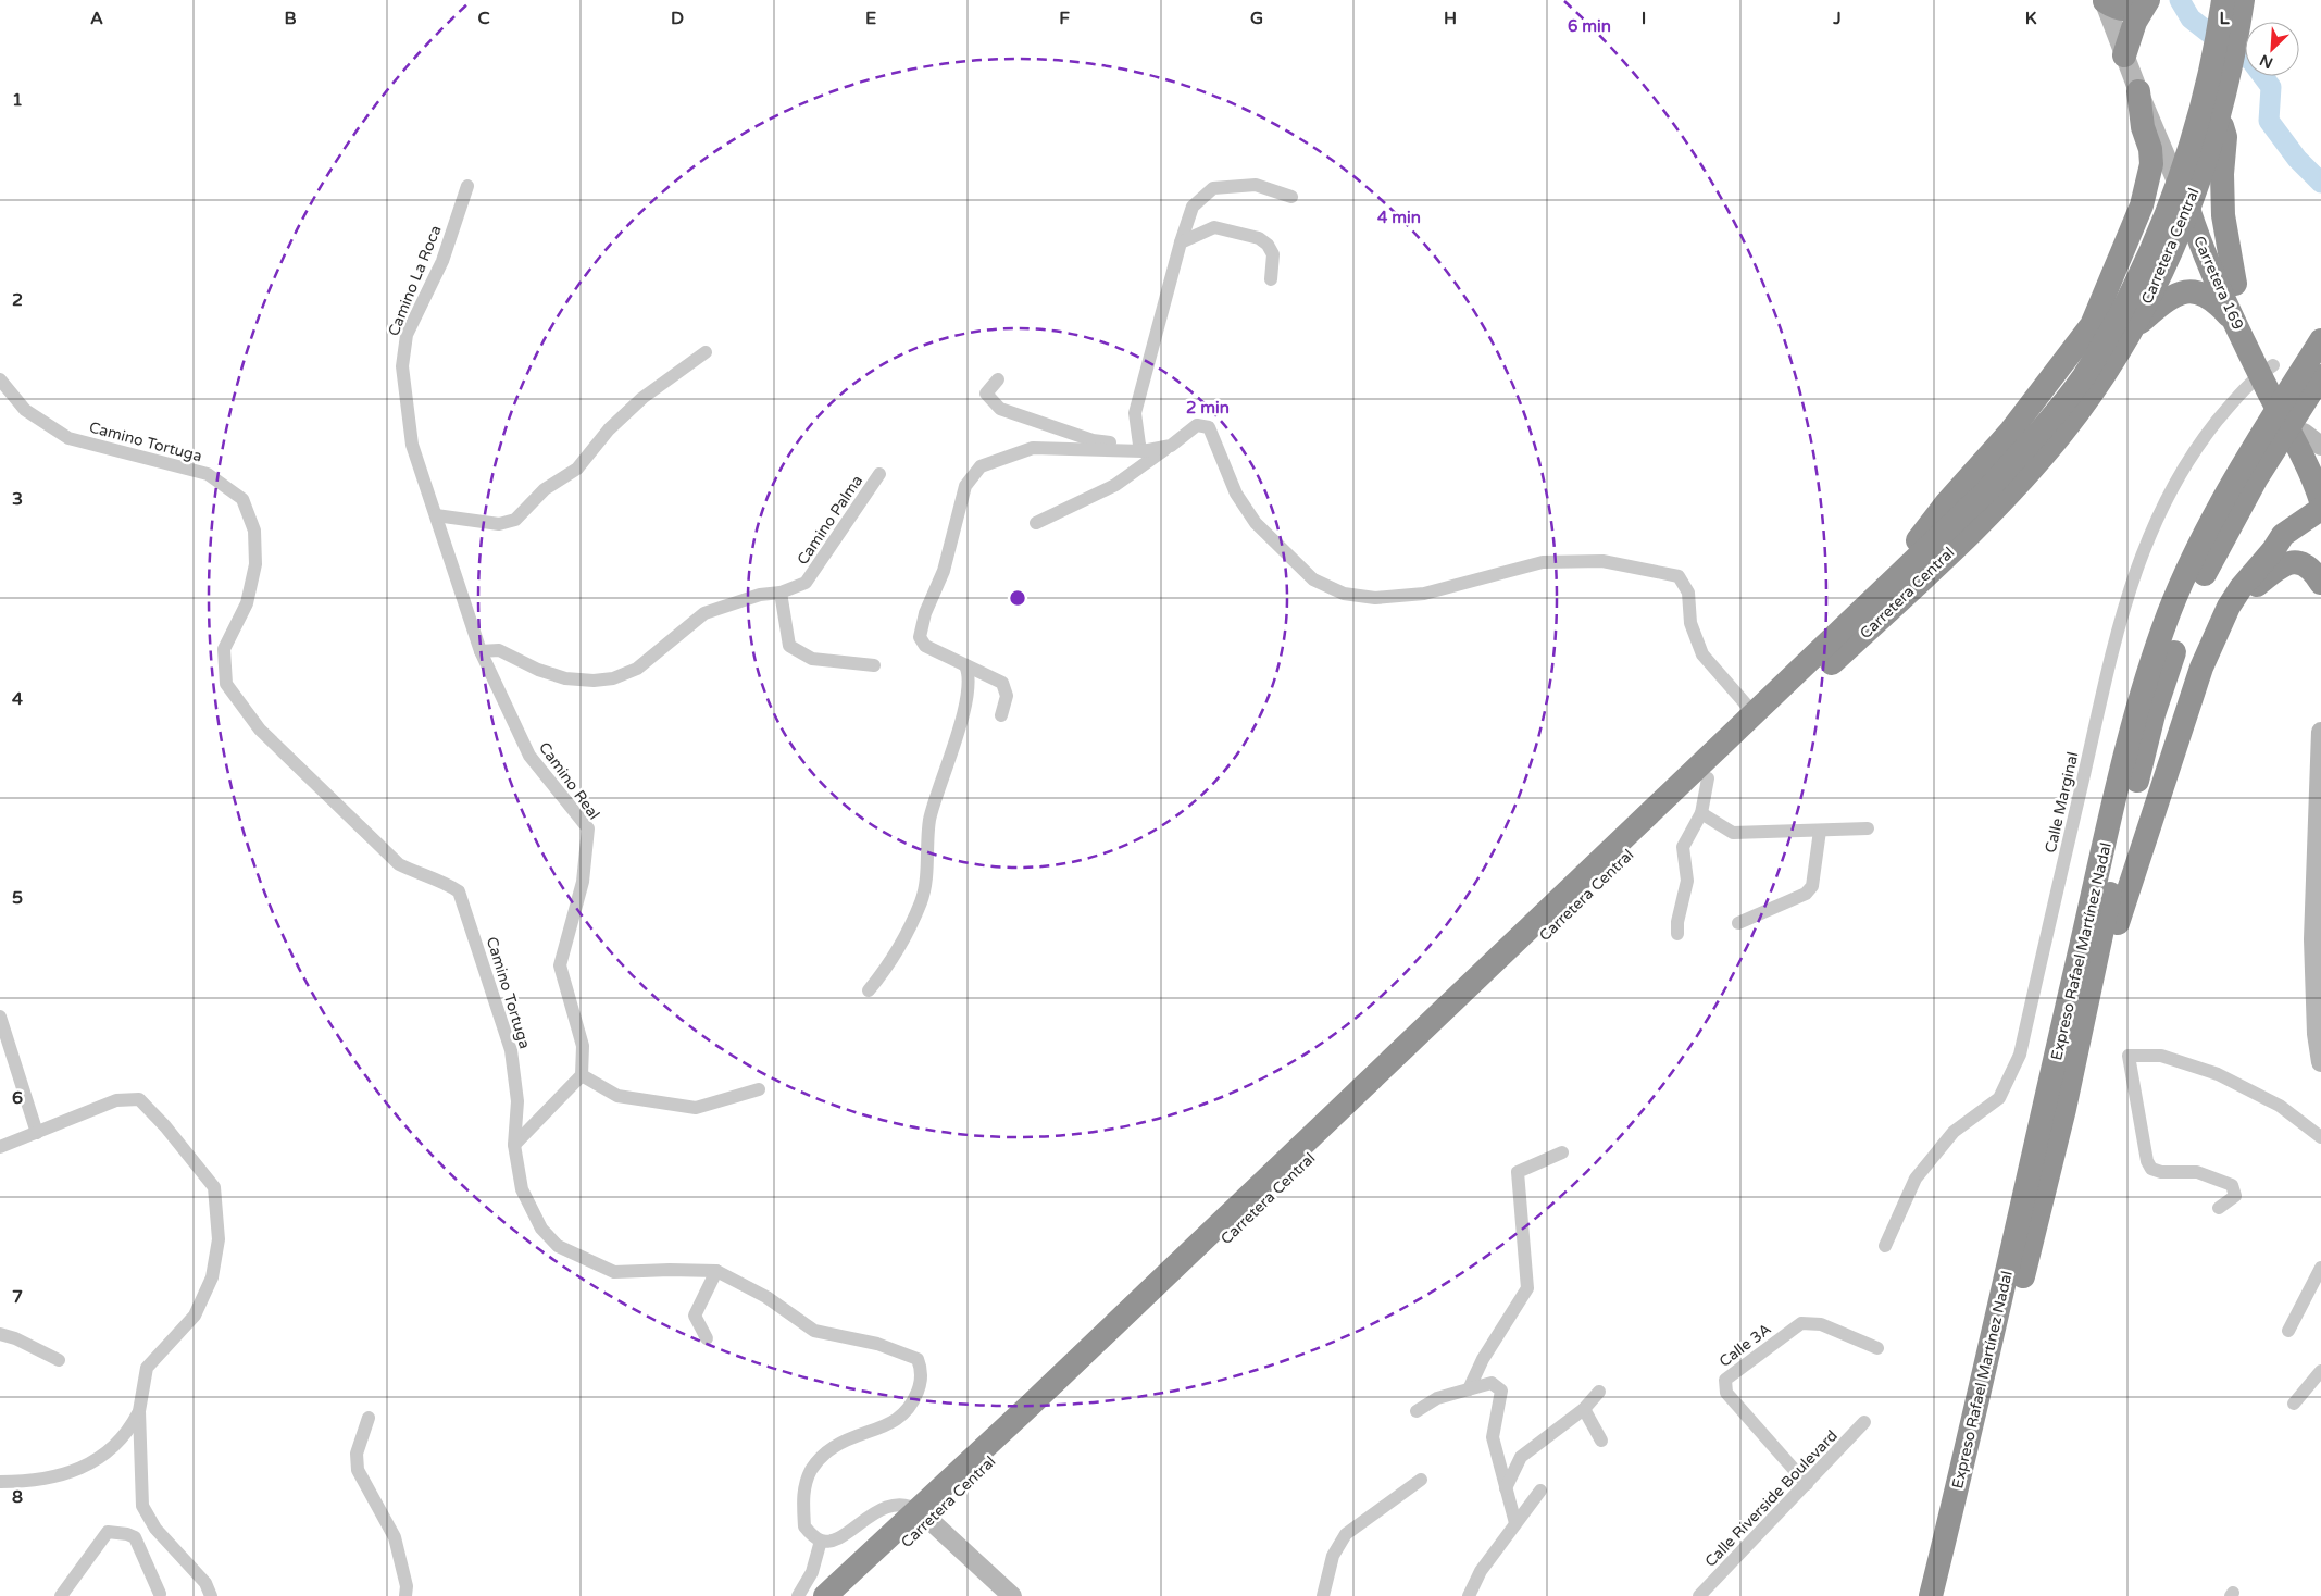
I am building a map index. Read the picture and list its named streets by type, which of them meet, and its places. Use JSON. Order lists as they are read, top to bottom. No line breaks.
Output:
{"streets":{"highway":["Carretera Central","Carretera 169","Expreso Rafael Martínez Nadal"],"street":["Camino La Roca","Camino Tortuga","Camino Palma","Camino Real","Calle Marginal","Calle 3A","Calle Riverside Boulevard"]},"crossings":[["Carretera Central","Carretera 169"],["Camino La Roca","Camino Real"],["Carretera 169","Calle Marginal"],["Camino Palma","Camino Real"],["Calle 3A","Calle Riverside Boulevard"]],"north":"bottom left","grid":{"columns":["A","B","C","D","E","F","G","H","I","J","K","L"],"rows":["1","2","3","4","5","6","7","8"]},"rings":["6 min","4 min","2 min"]}
